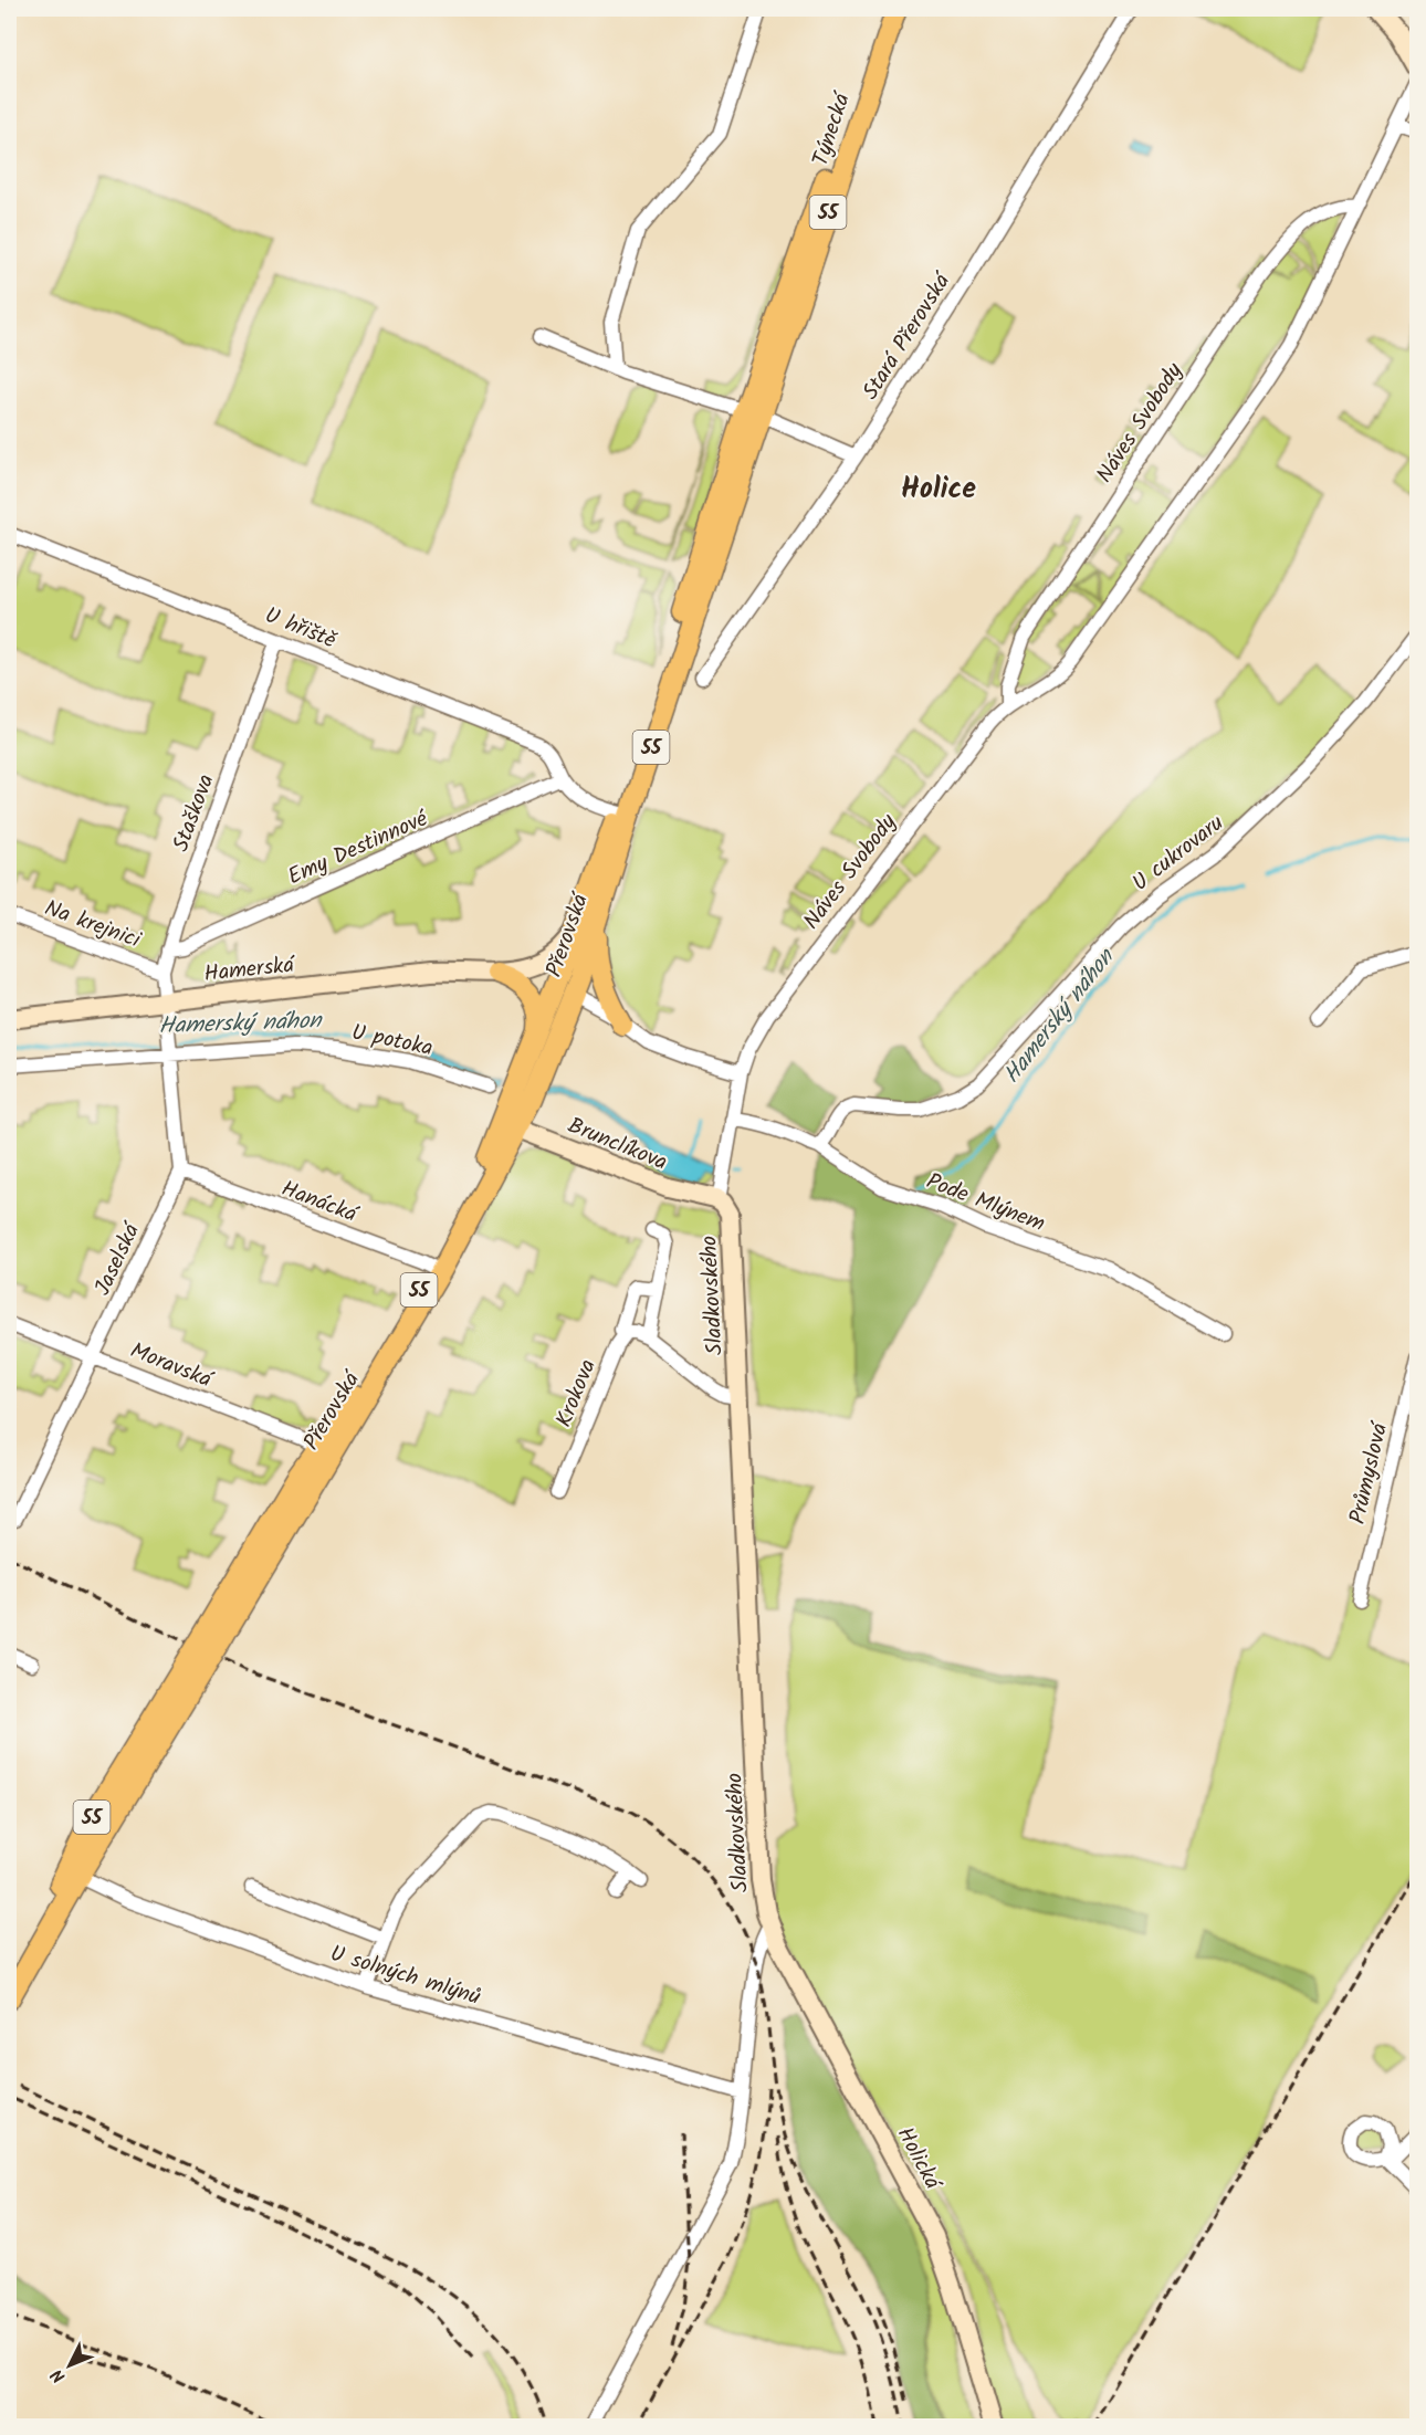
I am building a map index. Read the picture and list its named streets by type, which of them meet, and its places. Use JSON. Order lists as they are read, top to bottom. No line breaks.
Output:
{"streets":{"main road":["Týnecká","55","Přerovská"],"street":["Stará Přerovská","Náves Svobody","U hřiště","Staškova","Emy Destinnové","U cukrovaru","Na krejnici","Hamerská","U potoka","Brunclíkova","Hanácká","Pode Mlýnem","Jaselská","Sladkovského","Moravská","Krokova","Průmyslová","U solných mlýnů","Holická"]},"crossings":[["Týnecká","Přerovská"],["Náves Svobody","Brunclíkova"],["Náves Svobody","Pode Mlýnem"],["Náves Svobody","Sladkovského"],["U hřiště","Staškova"],["U hřiště","Emy Destinnové"],["Staškova","Emy Destinnové"],["Staškova","Na krejnici"],["Staškova","Hamerská"],["U cukrovaru","Pode Mlýnem"],["Přerovská","Hamerská"],["Přerovská","Brunclíkova"],["Přerovská","Hanácká"],["Přerovská","Moravská"],["Přerovská","U solných mlýnů"],["Brunclíkova","Sladkovského"],["Hanácká","Jaselská"],["Jaselská","Moravská"],["Sladkovského","Holická"]],"districts":["Holice"],"water":["Hamerský náhon"],"north":"bottom left"}
